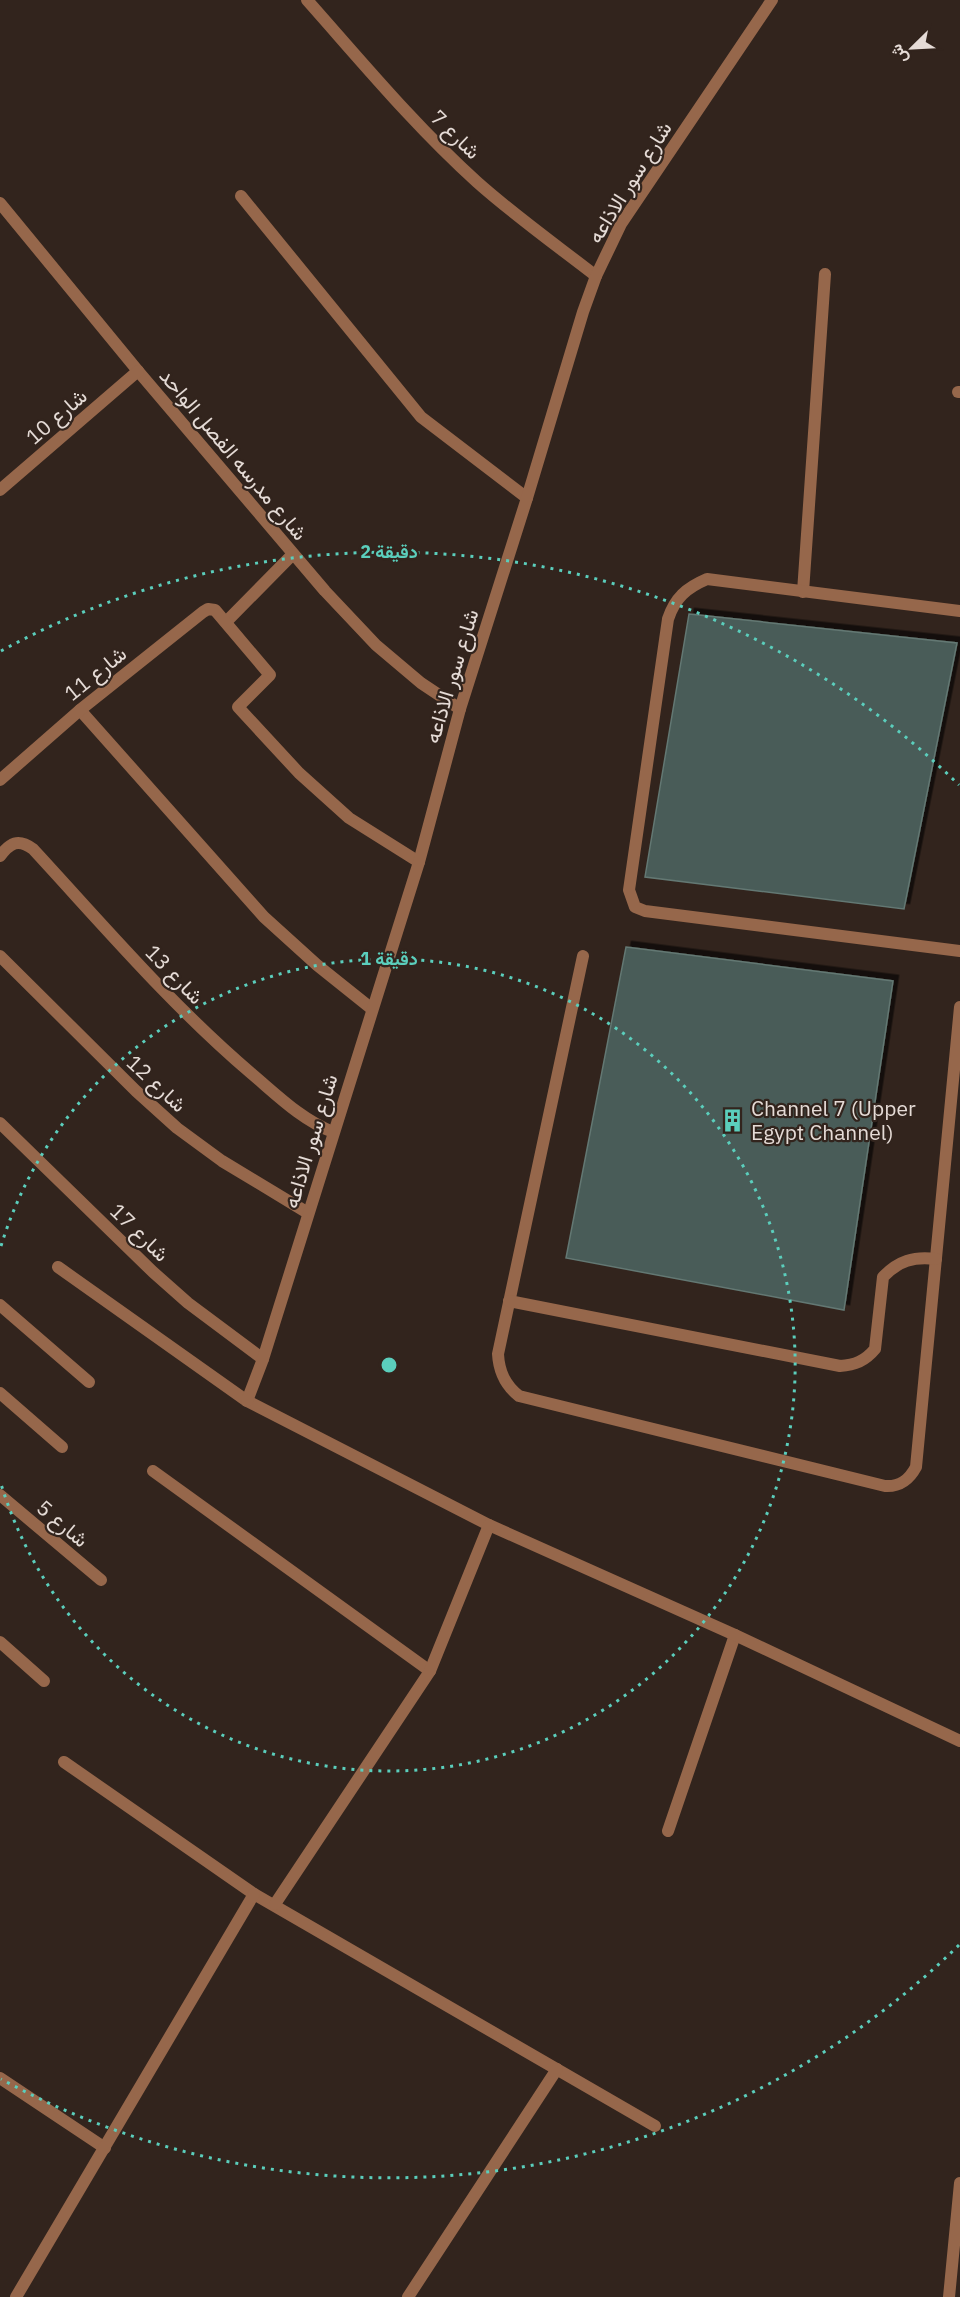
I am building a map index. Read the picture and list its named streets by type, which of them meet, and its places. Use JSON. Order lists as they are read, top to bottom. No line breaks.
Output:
{"streets":{"street":["شارع 7","شارع سور الاذاعه","شارع 10","شارع مدرسه الفصل الواحد","شارع 11","شارع 13","شارع 12","شارع 17","شارع 5"]},"crossings":[["شارع 7","شارع سور الاذاعه"],["شارع سور الاذاعه","شارع مدرسه الفصل الواحد"],["شارع سور الاذاعه","شارع 13"],["شارع سور الاذاعه","شارع 12"],["شارع سور الاذاعه","شارع 17"],["شارع 10","شارع مدرسه الفصل الواحد"]],"places":{"building":["Channel 7 (Upper Egypt Channel)"]},"north":"bottom left","rings":["2 دقيقة","1 دقيقة"]}
